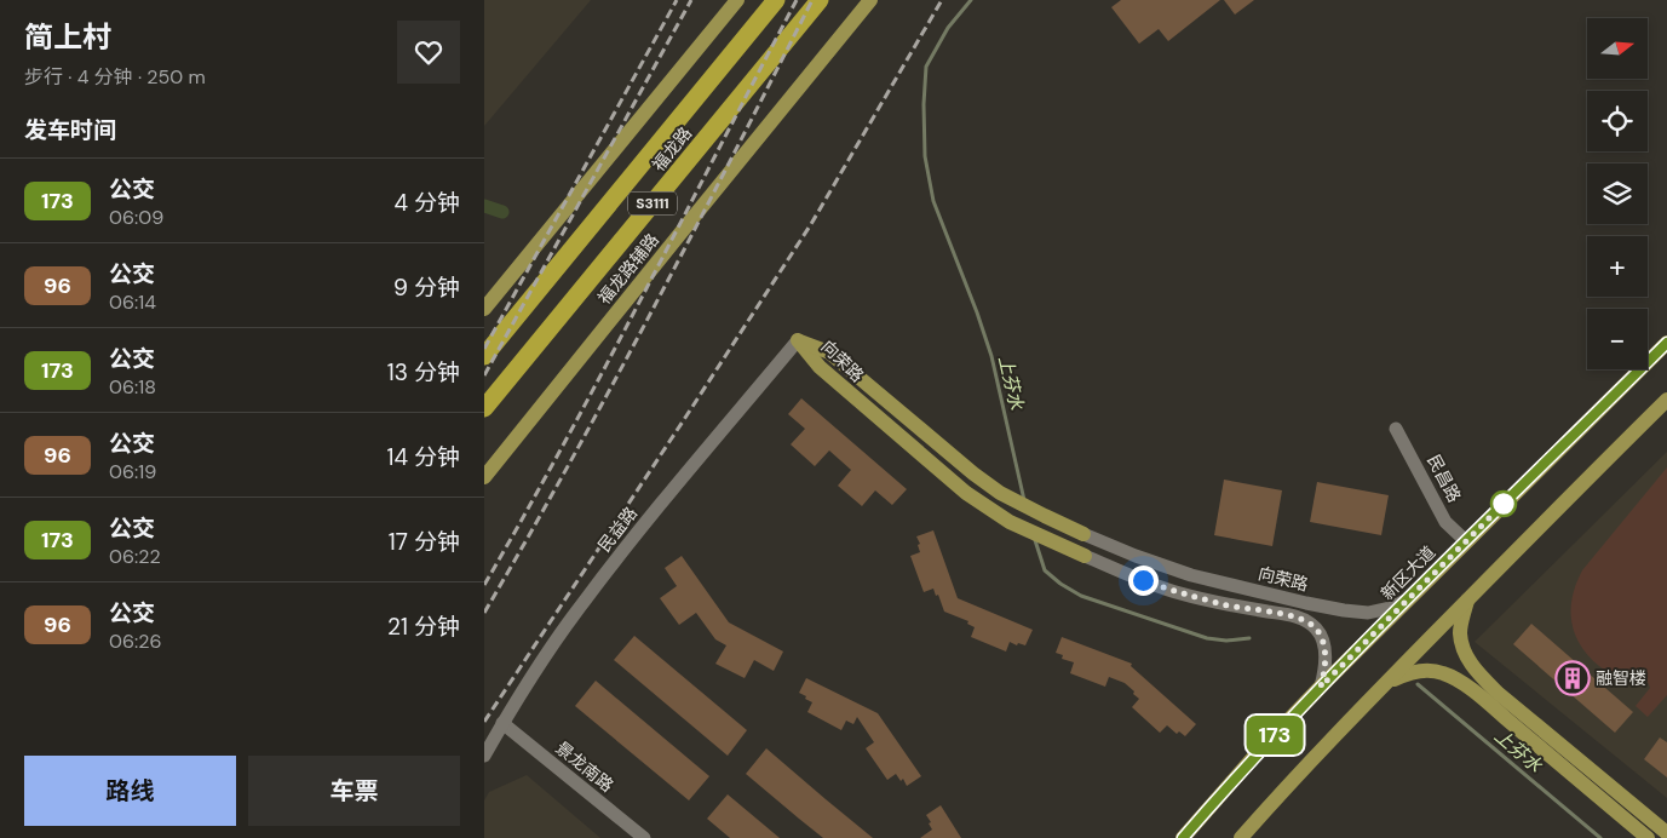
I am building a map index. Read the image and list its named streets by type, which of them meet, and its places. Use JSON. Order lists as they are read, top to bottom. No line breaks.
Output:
{"streets":{"highway":["福龙路","S3111"],"main road":["福龙路辅路","向荣路","新区大道"],"street":["民昌路","民益路","景龙南路"]},"crossings":[["向荣路","民益路"],["向荣路","新区大道"],["民昌路","新区大道"],["民益路","景龙南路"]],"water":["上芬水"],"places":{"building":["融智楼"]},"lines":["bus line 173"],"north":"right","page":{"heading":[["简上村","步行 · 4 分钟 · 250 m"],"发车时间"],"on_map":"173","map_buttons":["+","−"],"list":[{"mark":"173","name":"公交","note":"06:09","value":"4 分钟"},{"mark":"96","name":"公交","note":"06:14","value":"9 分钟"},{"mark":"173","name":"公交","note":"06:18","value":"13 分钟"},{"mark":"96","name":"公交","note":"06:19","value":"14 分钟"},{"mark":"173","name":"公交","note":"06:22","value":"17 分钟"},{"mark":"96","name":"公交","note":"06:26","value":"21 分钟"}],"buttons":["路线","车票"]}}
